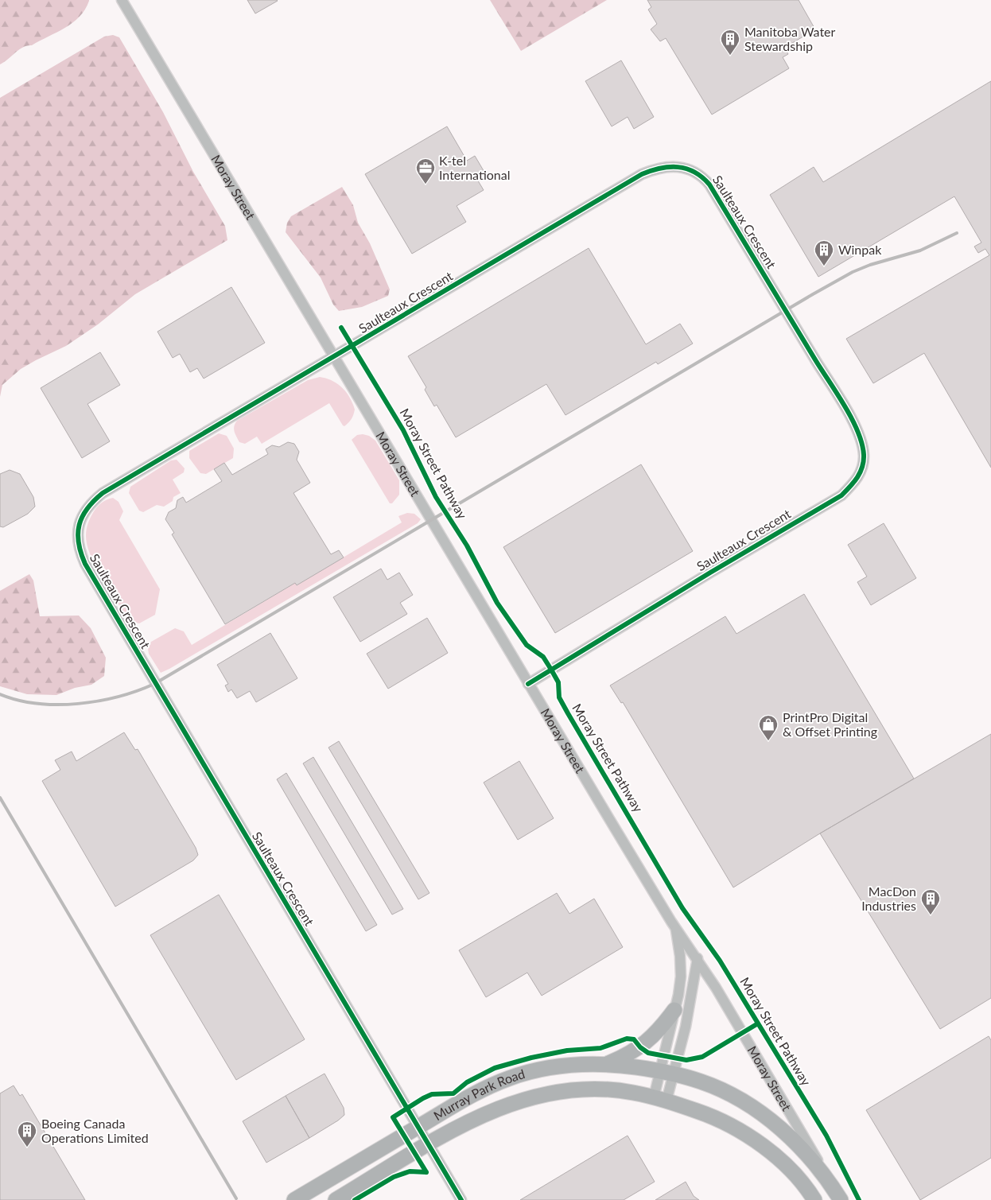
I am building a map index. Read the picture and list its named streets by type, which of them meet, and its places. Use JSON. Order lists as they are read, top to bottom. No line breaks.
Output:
{"streets":{"street":["Moray Street","Saulteaux Crescent","Murray Park Road"],"cycle path":["Moray Street Pathway"]},"crossings":[["Moray Street","Saulteaux Crescent"],["Moray Street","Murray Park Road"],["Saulteaux Crescent","Murray Park Road"]],"places":{"building":["Manitoba Water Stewardship","Winpak","MacDon Industries","Boeing Canada Operations Limited"],"office":["K-tel International"],"shop":["PrintPro Digital & Offset Printing"]}}
